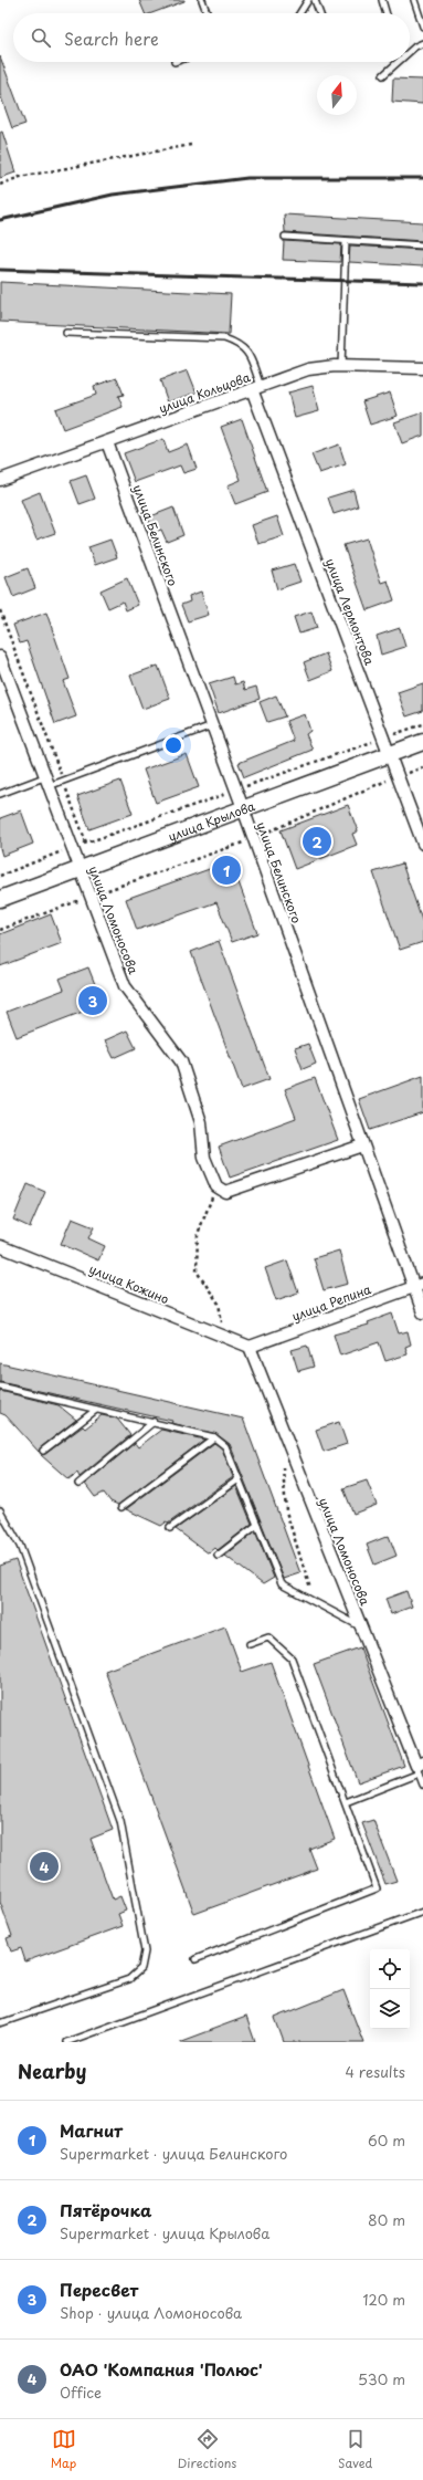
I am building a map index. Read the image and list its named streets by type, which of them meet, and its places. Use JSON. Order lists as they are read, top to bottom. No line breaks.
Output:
{"streets":{"main road":["улица Крылова"],"street":["улица Кольцова","улица Белинского","улица Лермонтова","улица Ломоносова","улица Кожино","улица Репина"]},"crossings":[["улица Кольцова","улица Белинского"],["улица Кольцова","улица Лермонтова"],["улица Белинского","улица Крылова"],["улица Белинского","улица Репина"],["улица Лермонтова","улица Крылова"],["улица Крылова","улица Ломоносова"],["улица Ломоносова","улица Кожино"],["улица Ломоносова","улица Репина"],["улица Кожино","улица Репина"]],"north":"top","page":{"search":"Search here","pins":["2","1","3","4"],"heading":["Nearby","4 results"],"list":[{"mark":"1","name":"Магнит","note":"Supermarket · улица Белинского","value":"60 m"},{"mark":"2","name":"Пятёрочка","note":"Supermarket · улица Крылова","value":"80 m"},{"mark":"3","name":"Пересвет","note":"Shop · улица Ломоносова","value":"120 m"},{"mark":"4","name":"ОАО 'Компания 'Полюс'","note":"Office","value":"530 m"}],"nav":["Map","Directions","Saved"]}}
